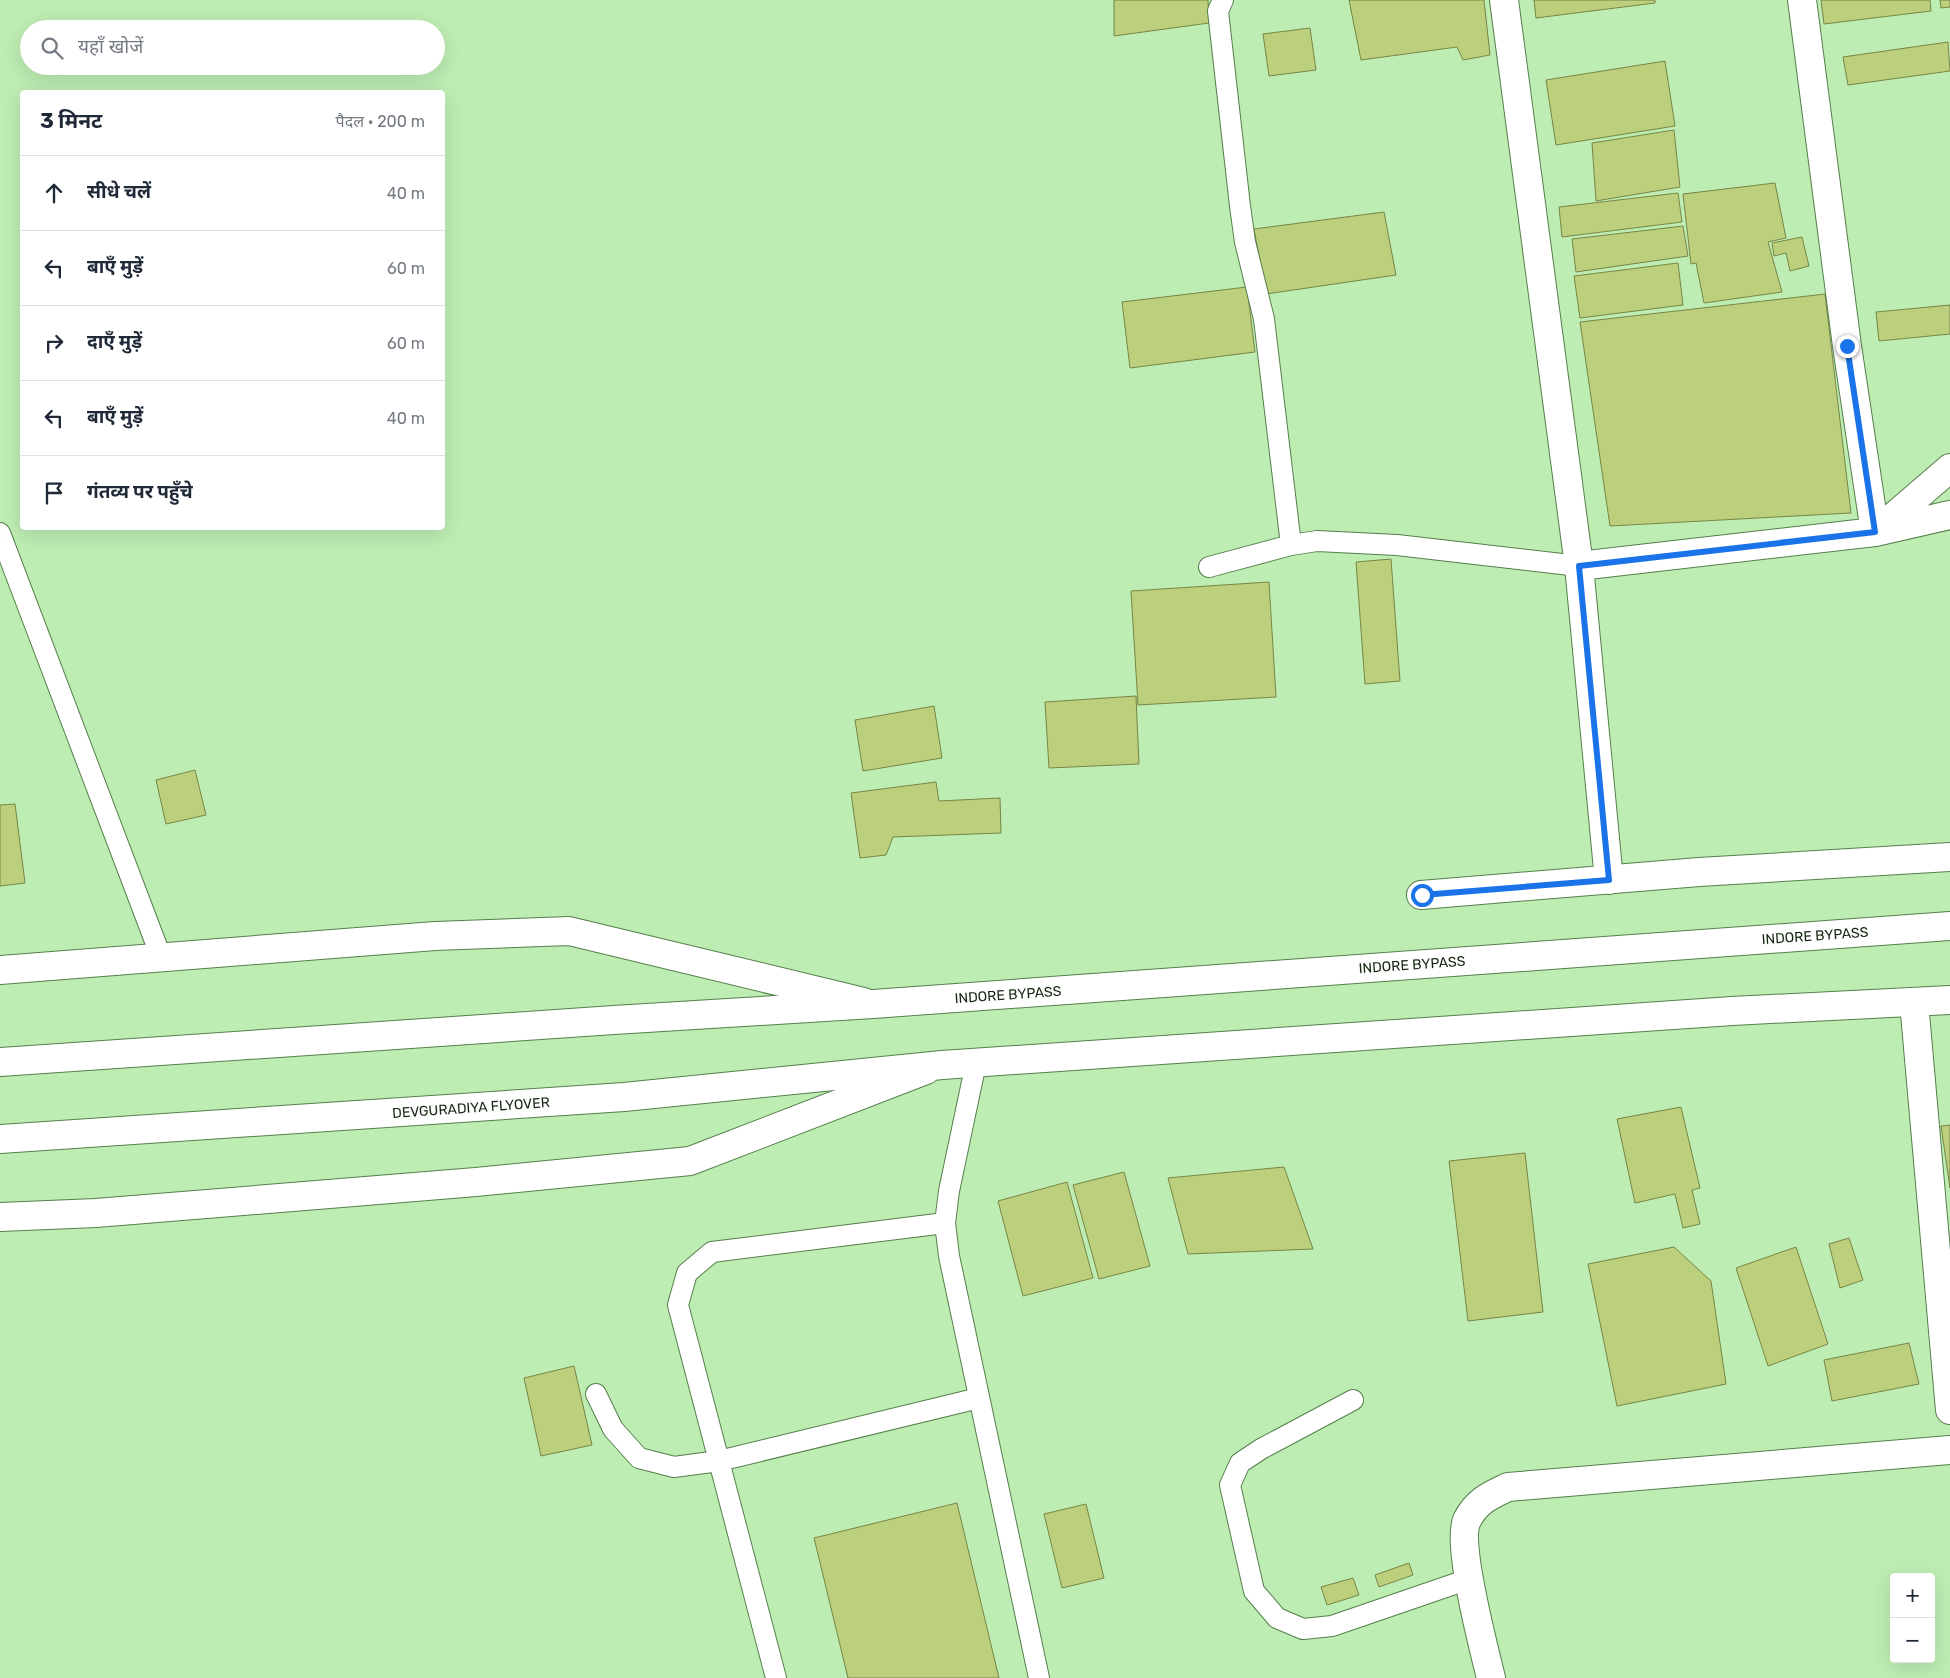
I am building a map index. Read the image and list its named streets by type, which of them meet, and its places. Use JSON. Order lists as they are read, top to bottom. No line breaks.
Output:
{"streets":{"main road":["INDORE BYPASS","DEVGURADIYA FLYOVER"]},"page":{"search":"यहाँ खोजें","heading":["3 मिनट","पैदल · 200 m"],"list":[["सीधे चलें","40 m"],["बाएँ मुड़ें","60 m"],["दाएँ मुड़ें","60 m"],["बाएँ मुड़ें","40 m"],"गंतव्य पर पहुँचे"],"map_buttons":["+","−"]}}
